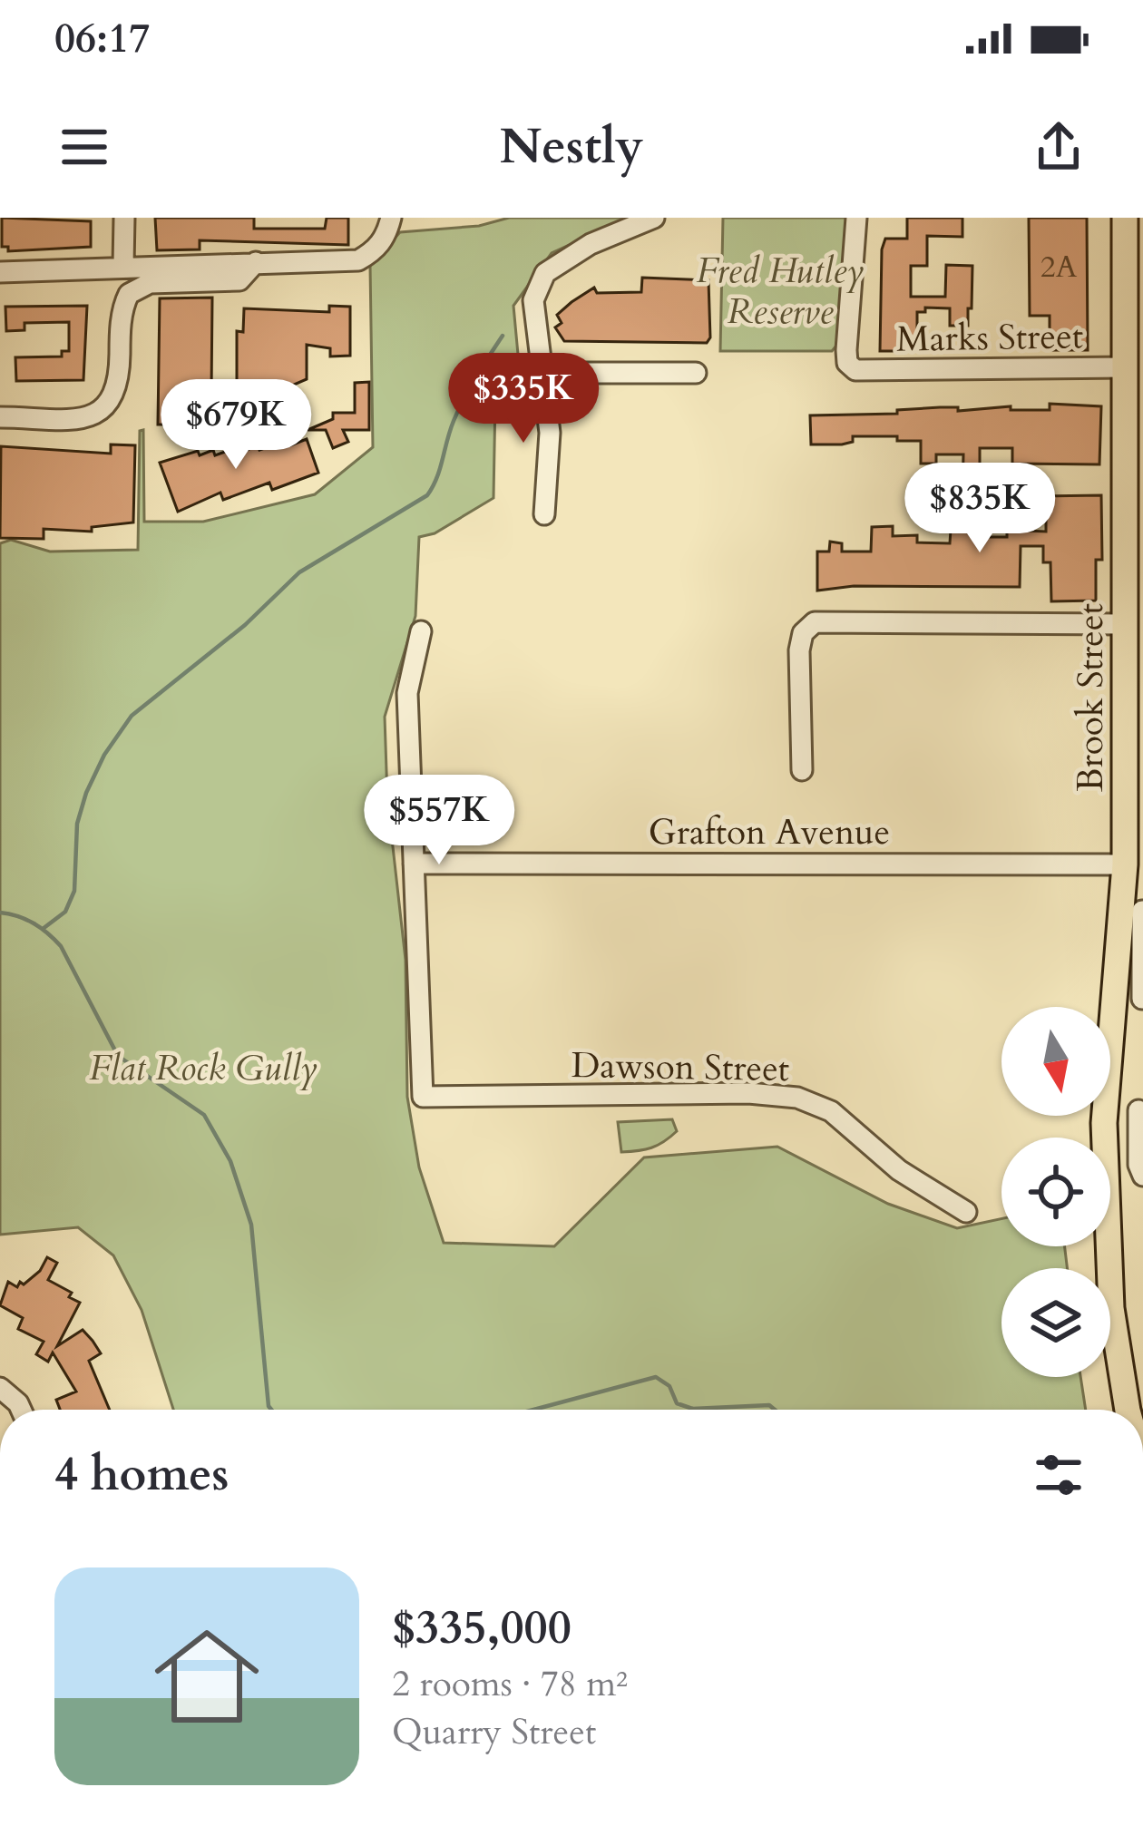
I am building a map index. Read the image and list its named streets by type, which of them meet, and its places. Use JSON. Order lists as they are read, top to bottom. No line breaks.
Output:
{"streets":{"main road":["Brook Street"],"street":["Marks Street","Grafton Avenue","Dawson Street"]},"crossings":[["Marks Street","Brook Street"],["Brook Street","Grafton Avenue"],["Grafton Avenue","Dawson Street"]],"parks":["Fred Hutley Reserve","Flat Rock Gully"],"house_numbers":["2A"],"north":"bottom","page":{"status":"06:17","header":"Nestly","price":["$335K","$679K","$835K","$557K"],"heading":"4 homes","list":[{"name":"$335,000","note":"2 rooms · 78 m² · Quarry Street"}]}}
